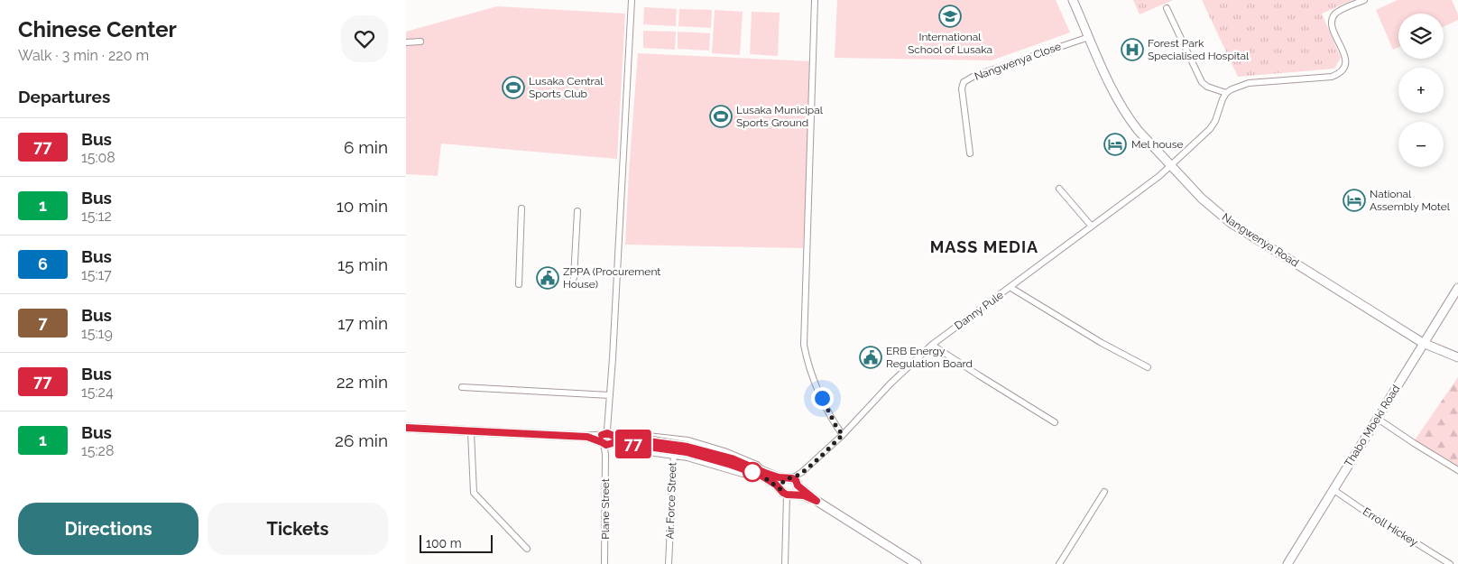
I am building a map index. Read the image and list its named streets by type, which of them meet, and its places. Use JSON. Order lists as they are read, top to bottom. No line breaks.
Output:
{"streets":{"main road":["Nangwenya Road","Thabo Mbeki Road"],"street":["Nangwenya Close","Danny Pule","Air Force Street","Plane Street","Erroll Hickey"]},"crossings":[["Nangwenya Close","Nangwenya Road"],["Nangwenya Road","Danny Pule"],["Nangwenya Road","Thabo Mbeki Road"],["Thabo Mbeki Road","Erroll Hickey"]],"districts":["MASS MEDIA"],"places":{"school or university":["International School of Lusaka"],"hospital":["Forest Park Specialised Hospital"],"sports":["Lusaka Central Sports Club","Lusaka Municipal Sports Ground"],"hotel":["Mel house","National Assembly Motel"],"public building":["ZPPA (Procurement House)","ERB Energy Regulation Board"]},"lines":["bus line 77"],"scale_bar":"100 m","page":{"heading":[["Chinese Center","Walk · 3 min · 220 m"],"Departures"],"on_map":"77","map_buttons":["+","−"],"list":[{"mark":"77","name":"Bus","note":"15:08","value":"6 min"},{"mark":"1","name":"Bus","note":"15:12","value":"10 min"},{"mark":"6","name":"Bus","note":"15:17","value":"15 min"},{"mark":"7","name":"Bus","note":"15:19","value":"17 min"},{"mark":"77","name":"Bus","note":"15:24","value":"22 min"},{"mark":"1","name":"Bus","note":"15:28","value":"26 min"}],"buttons":["Directions","Tickets"],"scale":"100 m"}}
